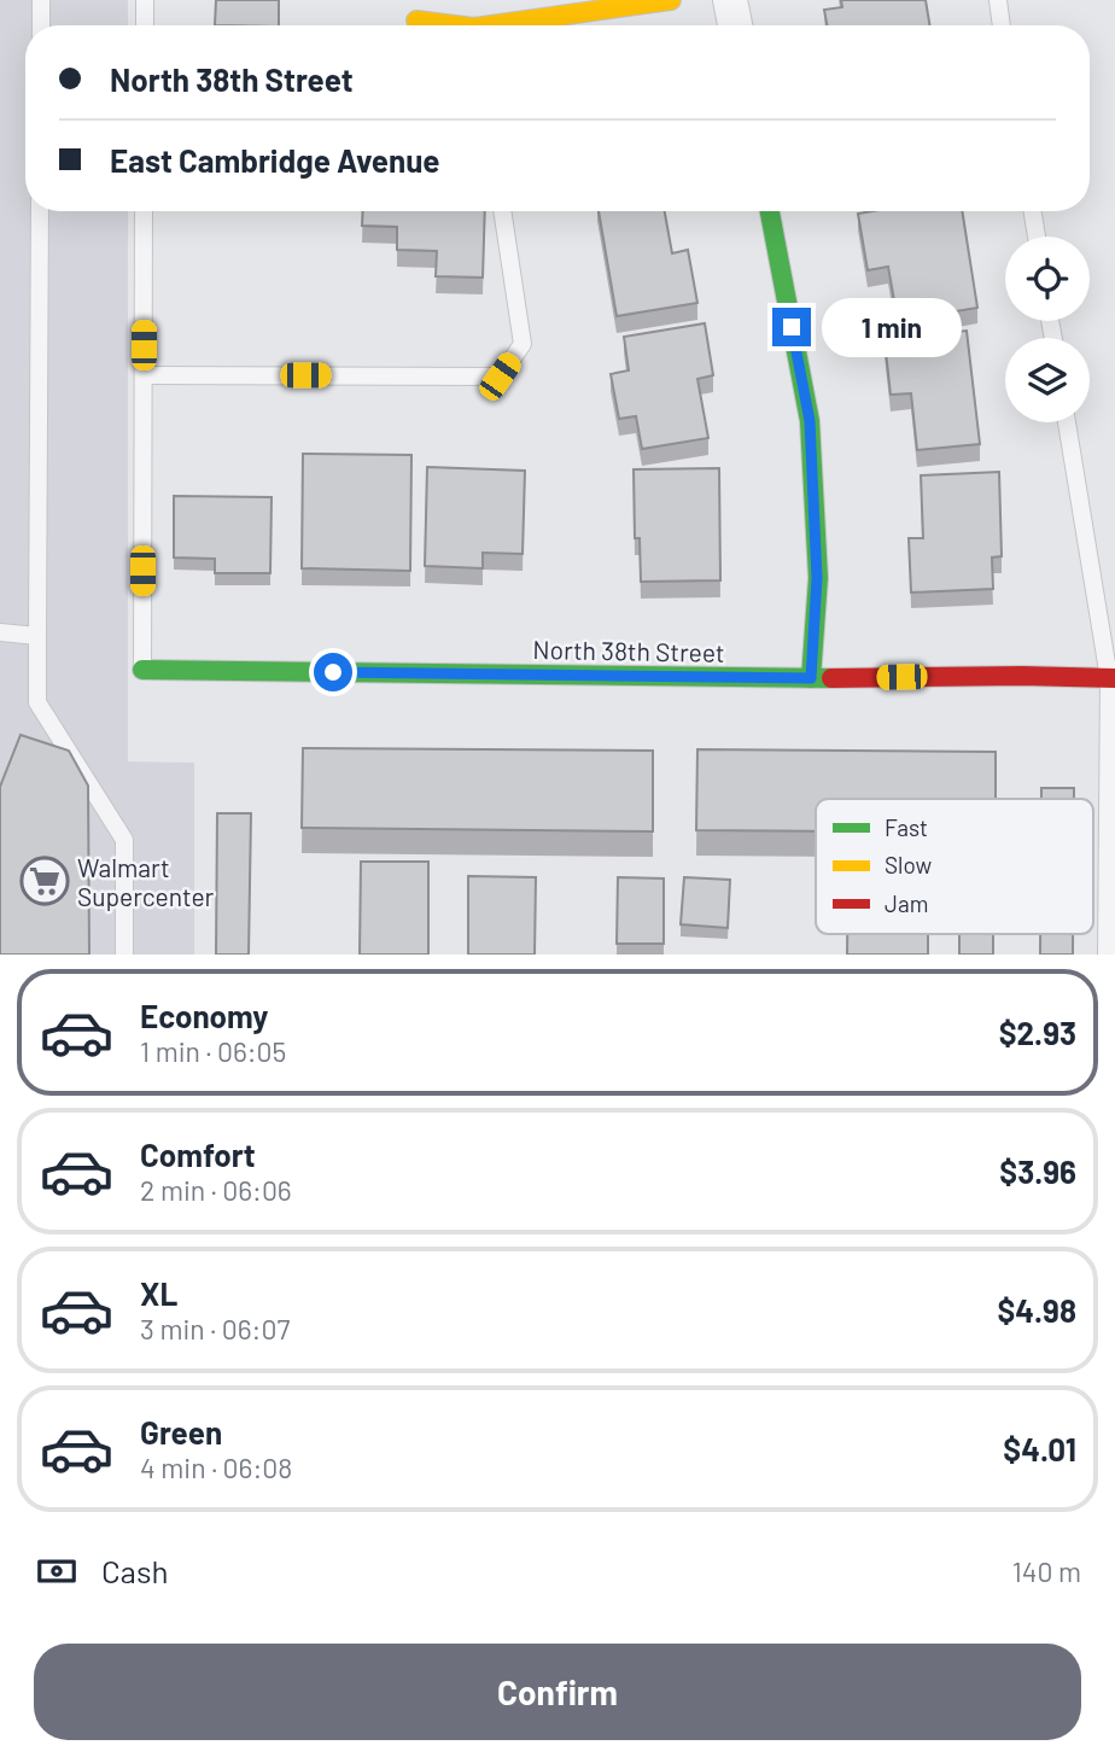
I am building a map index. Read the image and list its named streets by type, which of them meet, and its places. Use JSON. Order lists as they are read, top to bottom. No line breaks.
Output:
{"streets":{"street":["North 38th Street"]},"places":{"supermarket":["Walmart Supercenter"]},"legend":["Fast","Slow","Jam"],"page":{"banner":["North 38th Street","East Cambridge Avenue"],"bubble":"1 min","list":[{"name":"Economy","note":"1 min · 06:05","value":"$2.93"},{"name":"Comfort","note":"2 min · 06:06","value":"$3.96"},{"name":"XL","note":"3 min · 06:07","value":"$4.98"},{"name":"Green","note":"4 min · 06:08","value":"$4.01"}],"pay":["Cash","140 m"],"buttons":"Confirm"}}
